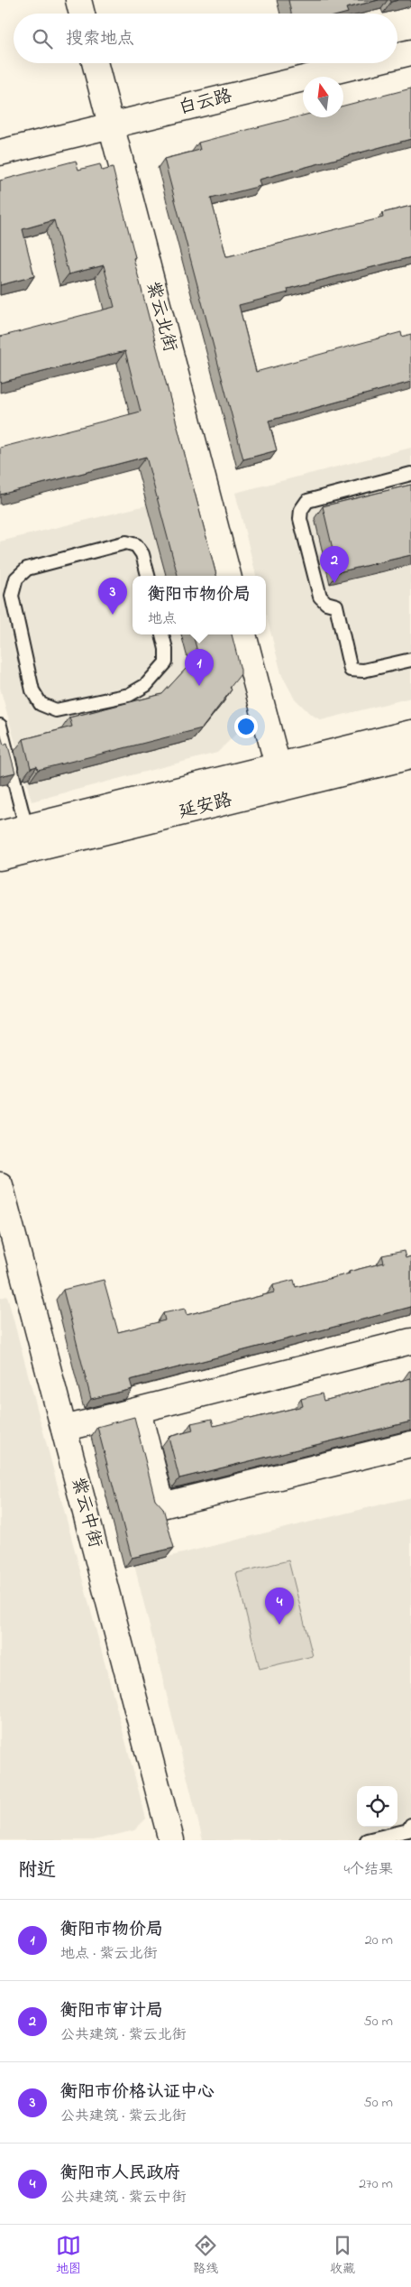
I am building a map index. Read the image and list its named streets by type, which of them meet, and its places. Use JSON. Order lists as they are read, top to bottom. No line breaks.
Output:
{"streets":{"street":["白云路","紫云北街","延安路","紫云中街"]},"crossings":[["白云路","紫云北街"]],"north":"top","page":{"search":"搜索地点","pins":["2","3","1","4"],"popup":["衡阳市物价局","地点"],"heading":["附近","4个结果"],"list":[{"mark":"1","name":"衡阳市物价局","note":"地点 · 紫云北街","value":"20 m"},{"mark":"2","name":"衡阳市审计局","note":"公共建筑 · 紫云北街","value":"50 m"},{"mark":"3","name":"衡阳市价格认证中心","note":"公共建筑 · 紫云北街","value":"50 m"},{"mark":"4","name":"衡阳市人民政府","note":"公共建筑 · 紫云中街","value":"270 m"}],"nav":["地图","路线","收藏"]}}
